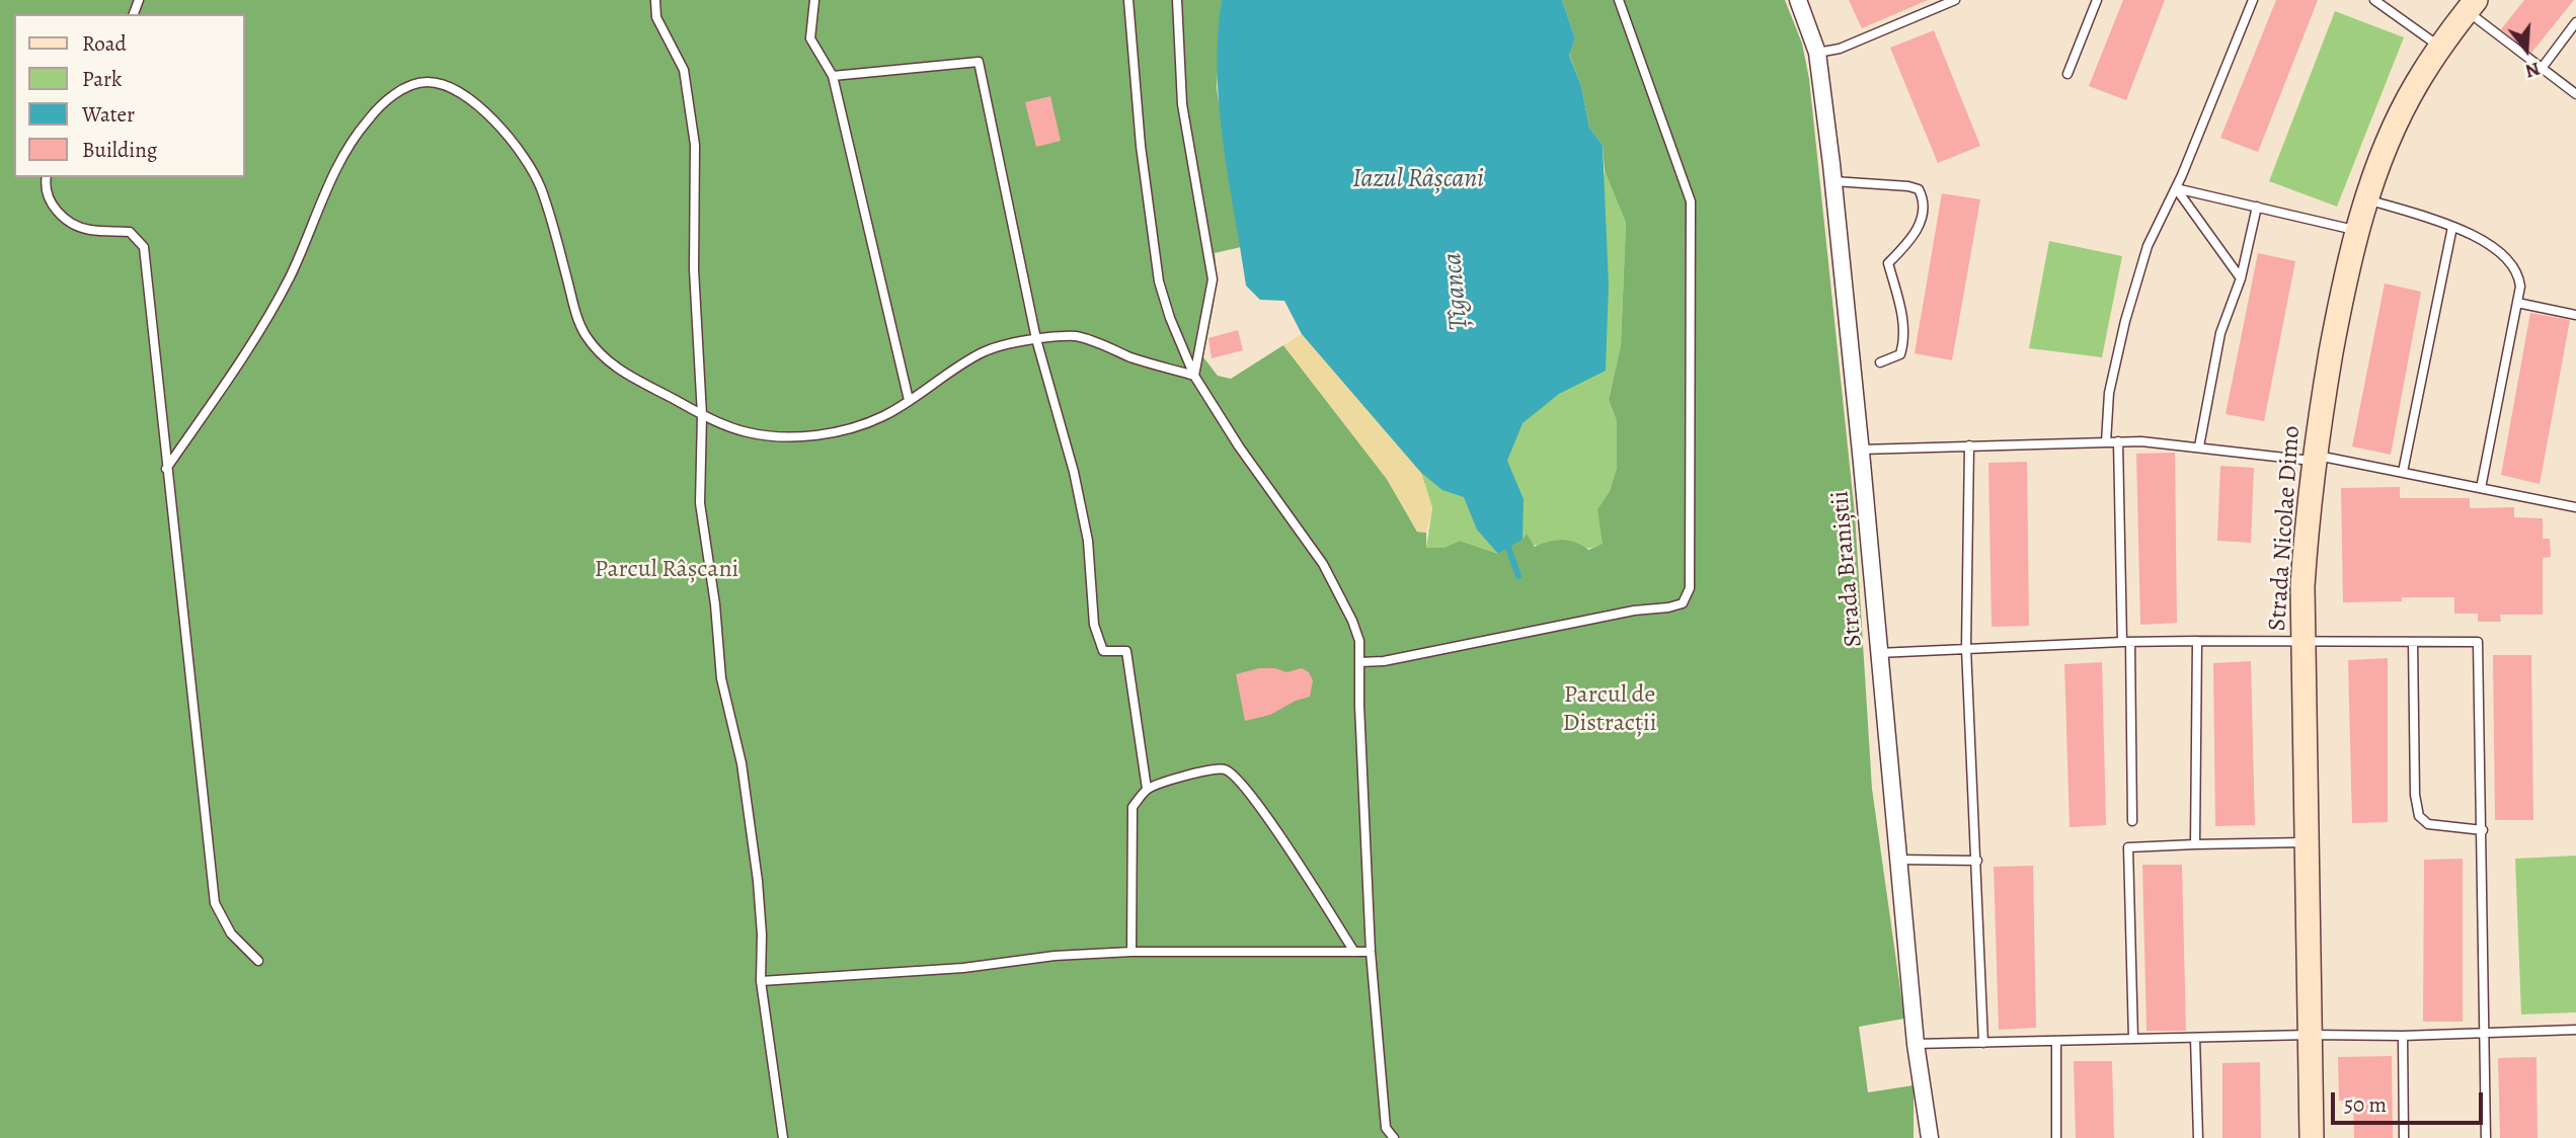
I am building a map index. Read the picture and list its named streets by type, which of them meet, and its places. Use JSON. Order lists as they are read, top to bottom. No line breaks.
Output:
{"streets":{"main road":["Strada Nicolae Dimo"],"street":["Strada Braniștii"]},"water":["Iazul Râșcani","Țîganca"],"parks":["Parcul Râșcani","Parcul de Distracții"],"legend":["Road","Park","Water","Building"],"scale_bar":"50 m","north":"bottom"}
